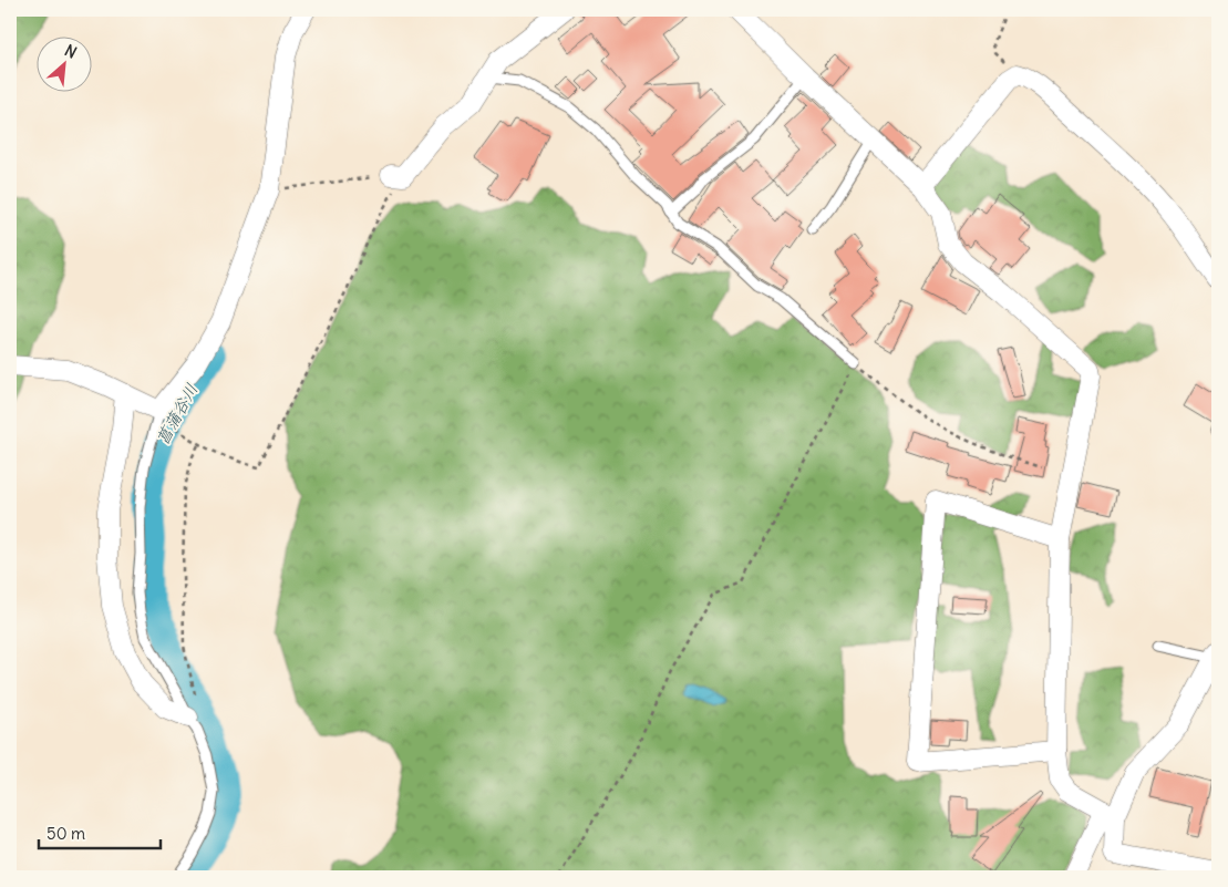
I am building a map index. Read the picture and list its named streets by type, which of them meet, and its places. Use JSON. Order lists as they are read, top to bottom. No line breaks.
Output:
{"water":["菖蒲谷川"],"scale_bar":"50 m","north":"top right"}
